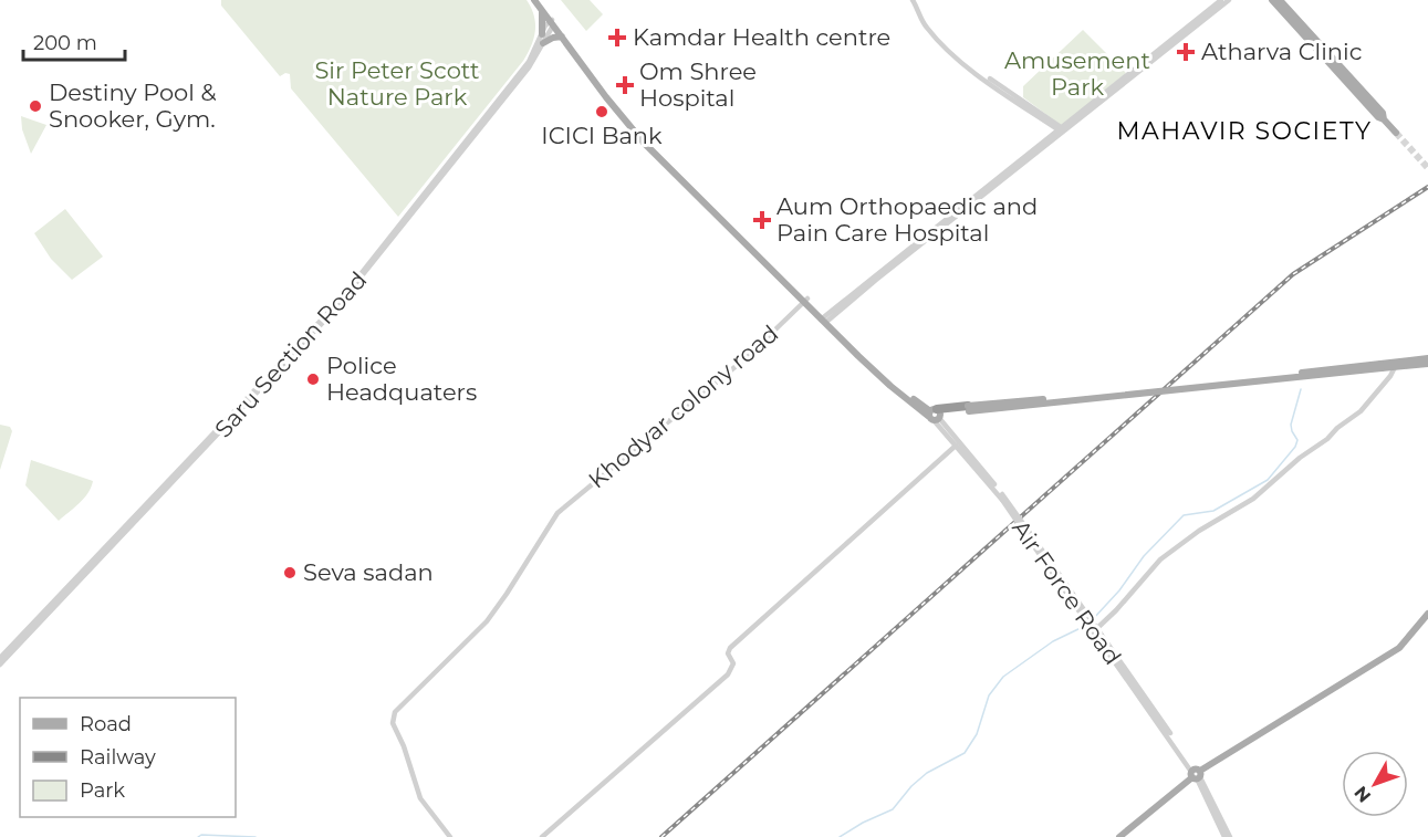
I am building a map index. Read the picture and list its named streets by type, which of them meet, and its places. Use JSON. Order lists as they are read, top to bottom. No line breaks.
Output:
{"streets":{"street":["Saru Section Road","Khodyar colony road","Air Force Road"]},"districts":["MAHAVIR SOCIETY"],"parks":["Amusement Park","Sir Peter Scott Nature Park"],"places":{"health":["Kamdar Health centre","Atharva Clinic","Om Shree Hospital","Aum Orthopaedic and Pain Care Hospital"],"other":["Destiny Pool & Snooker, Gym.","ICICI Bank","Police Headquaters","Seva sadan"]},"legend":["Road","Railway","Park"],"scale_bar":"200 m","north":"bottom left"}
